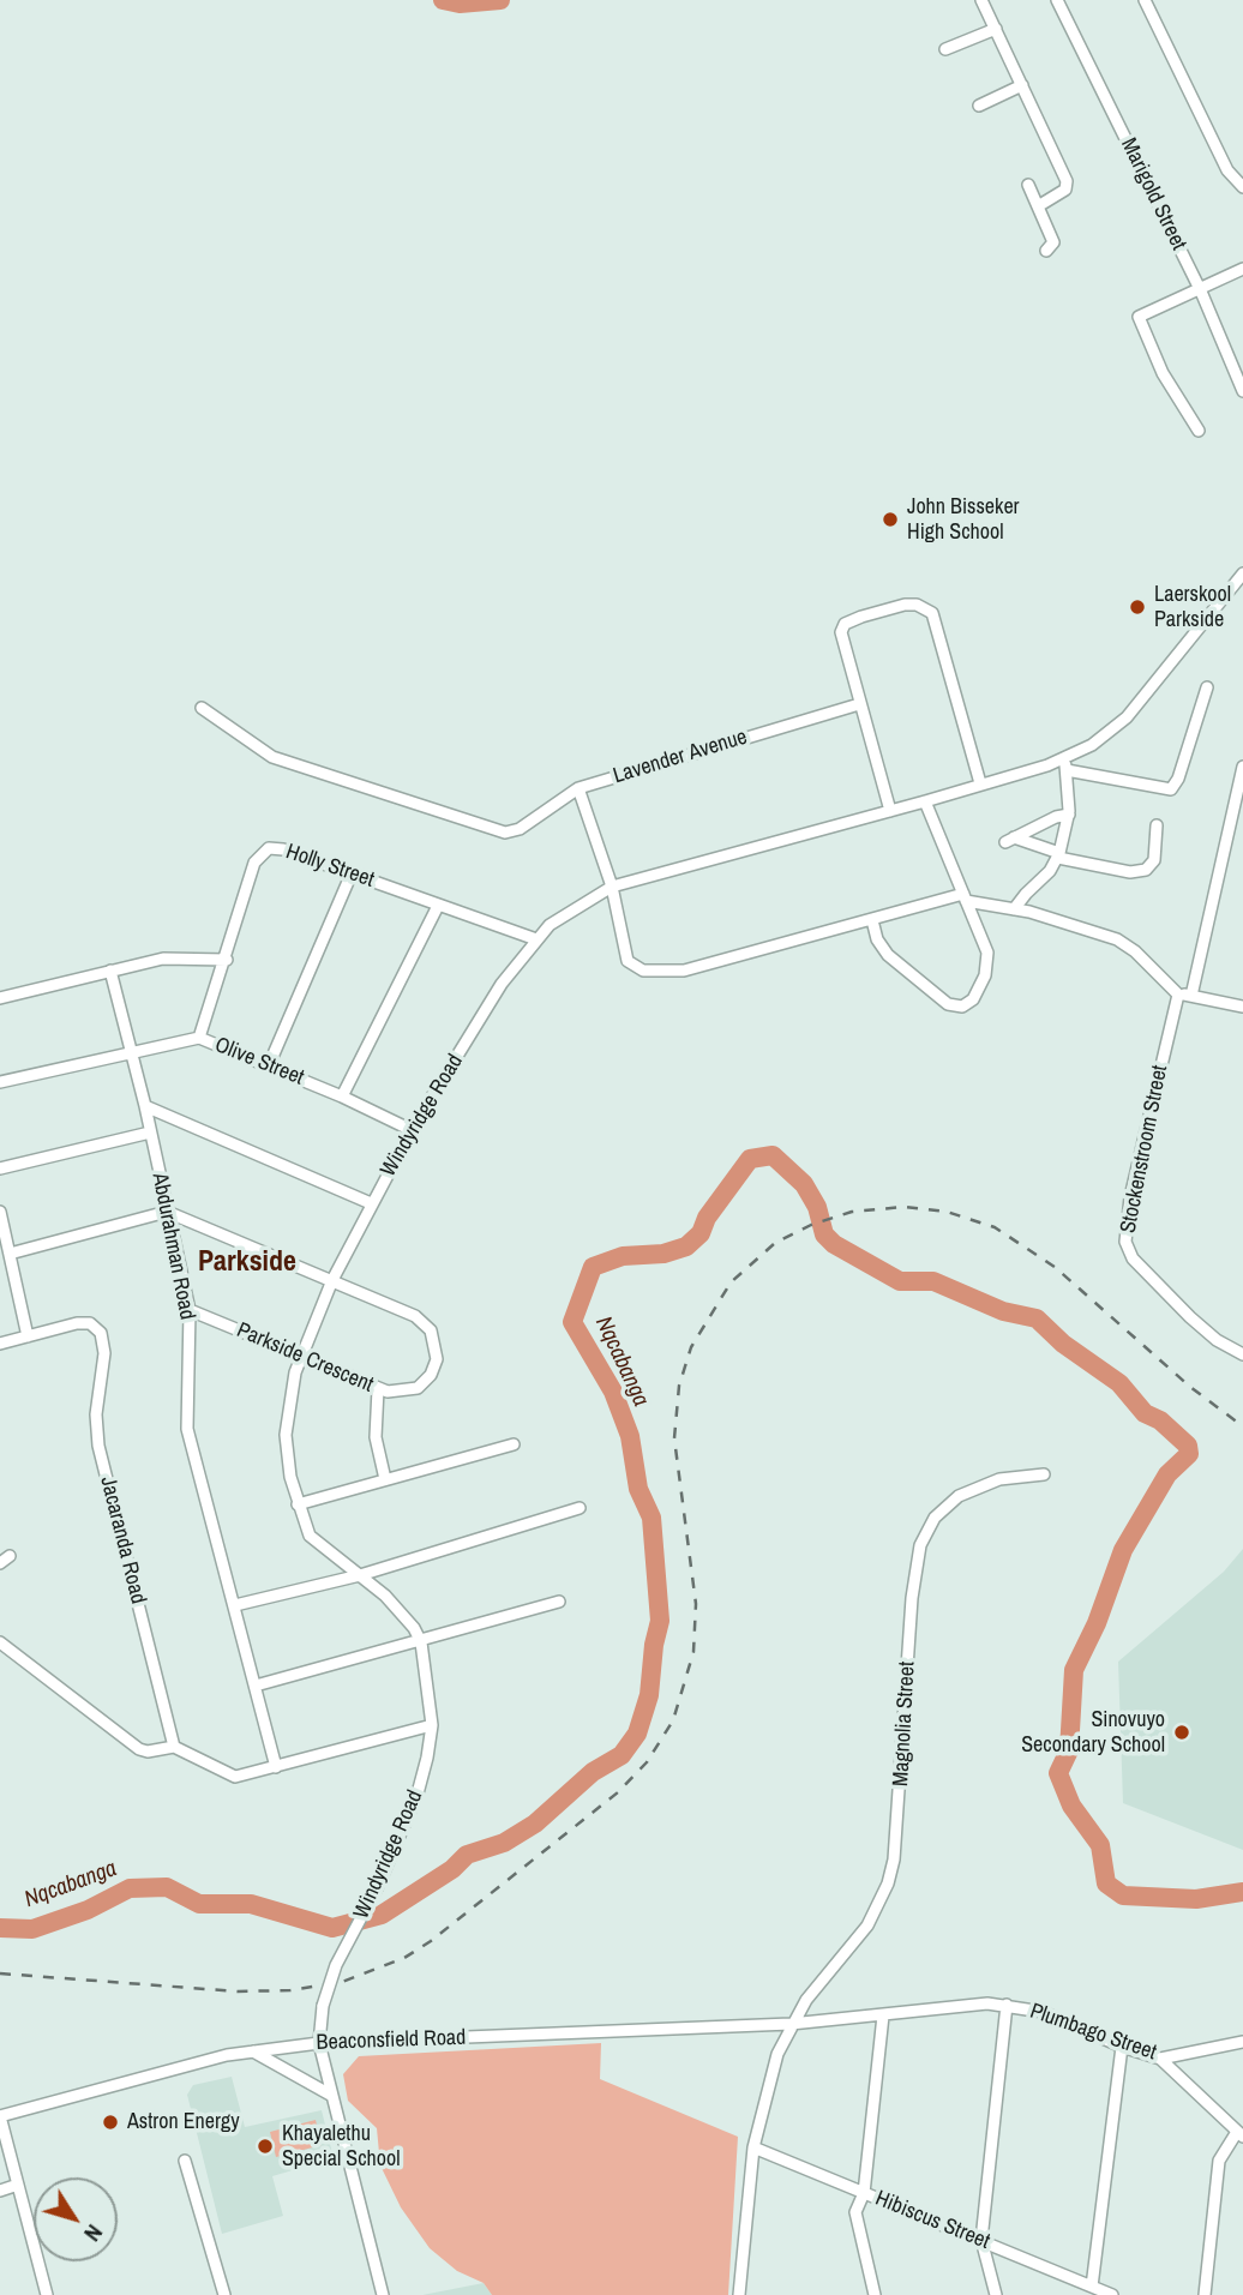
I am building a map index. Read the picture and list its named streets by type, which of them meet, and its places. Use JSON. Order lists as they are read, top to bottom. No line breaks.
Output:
{"streets":{"street":["Marigold Street","Lavender Avenue","Holly Street","Olive Street","Windyridge Road","Stockenstroom Street","Abdurahman Road","Parkside Crescent","Jacaranda Road","Magnolia Street","Plumbago Street","Beaconsfield Road","Hibiscus Street"]},"crossings":[["Holly Street","Olive Street"],["Holly Street","Windyridge Road"],["Olive Street","Windyridge Road"],["Olive Street","Abdurahman Road"],["Windyridge Road","Parkside Crescent"],["Windyridge Road","Beaconsfield Road"],["Abdurahman Road","Parkside Crescent"],["Magnolia Street","Plumbago Street"],["Magnolia Street","Beaconsfield Road"],["Magnolia Street","Hibiscus Street"],["Plumbago Street","Beaconsfield Road"]],"districts":["Parkside"],"water":["Nqcabanga"],"places":["John Bisseker High School","Laerskool Parkside","Sinovuyo Secondary School","Astron Energy","Khayalethu Special School"],"north":"bottom right"}
